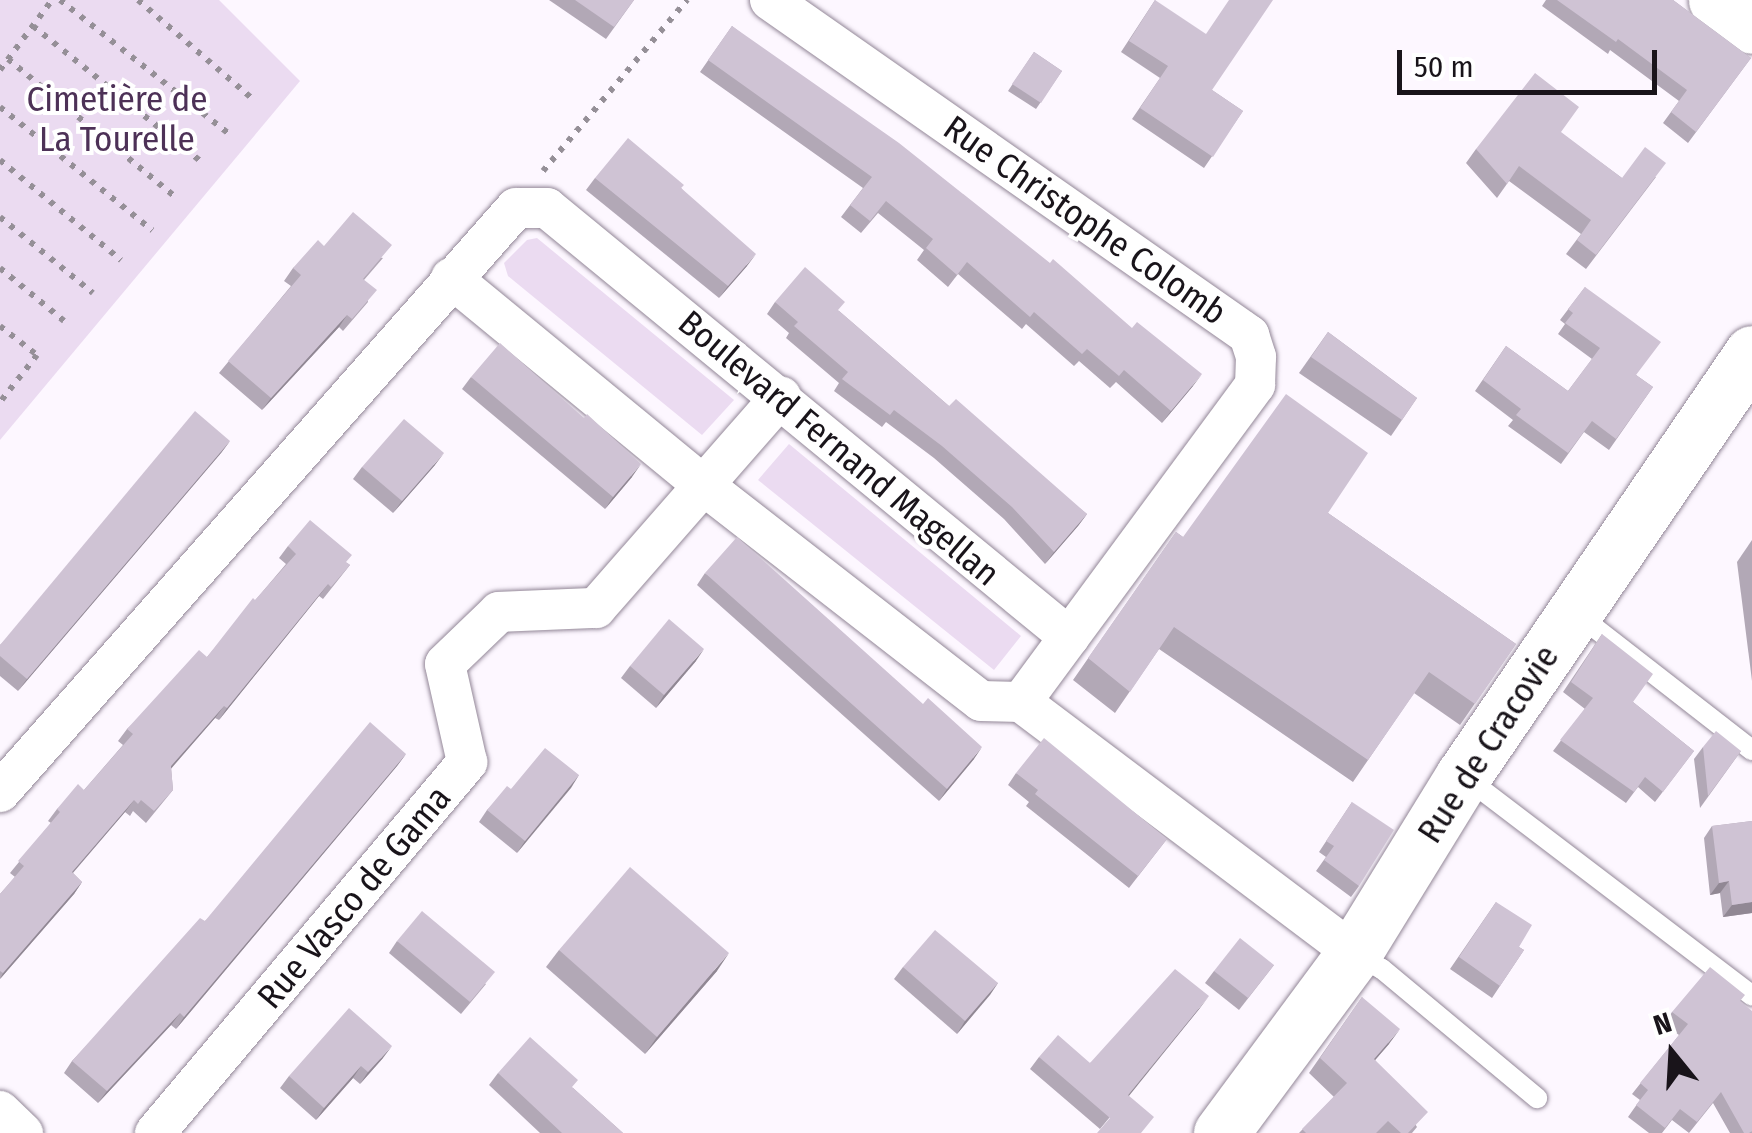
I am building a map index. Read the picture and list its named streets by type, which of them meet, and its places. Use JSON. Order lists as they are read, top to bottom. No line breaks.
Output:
{"streets":{"street":["Rue Christophe Colomb","Boulevard Fernand Magellan","Rue de Cracovie","Rue Vasco de Gama"]},"crossings":[["Rue Christophe Colomb","Boulevard Fernand Magellan"],["Boulevard Fernand Magellan","Rue Vasco de Gama"]],"parks":["Cimetière de La Tourelle"],"scale_bar":"50 m","north":"top"}
